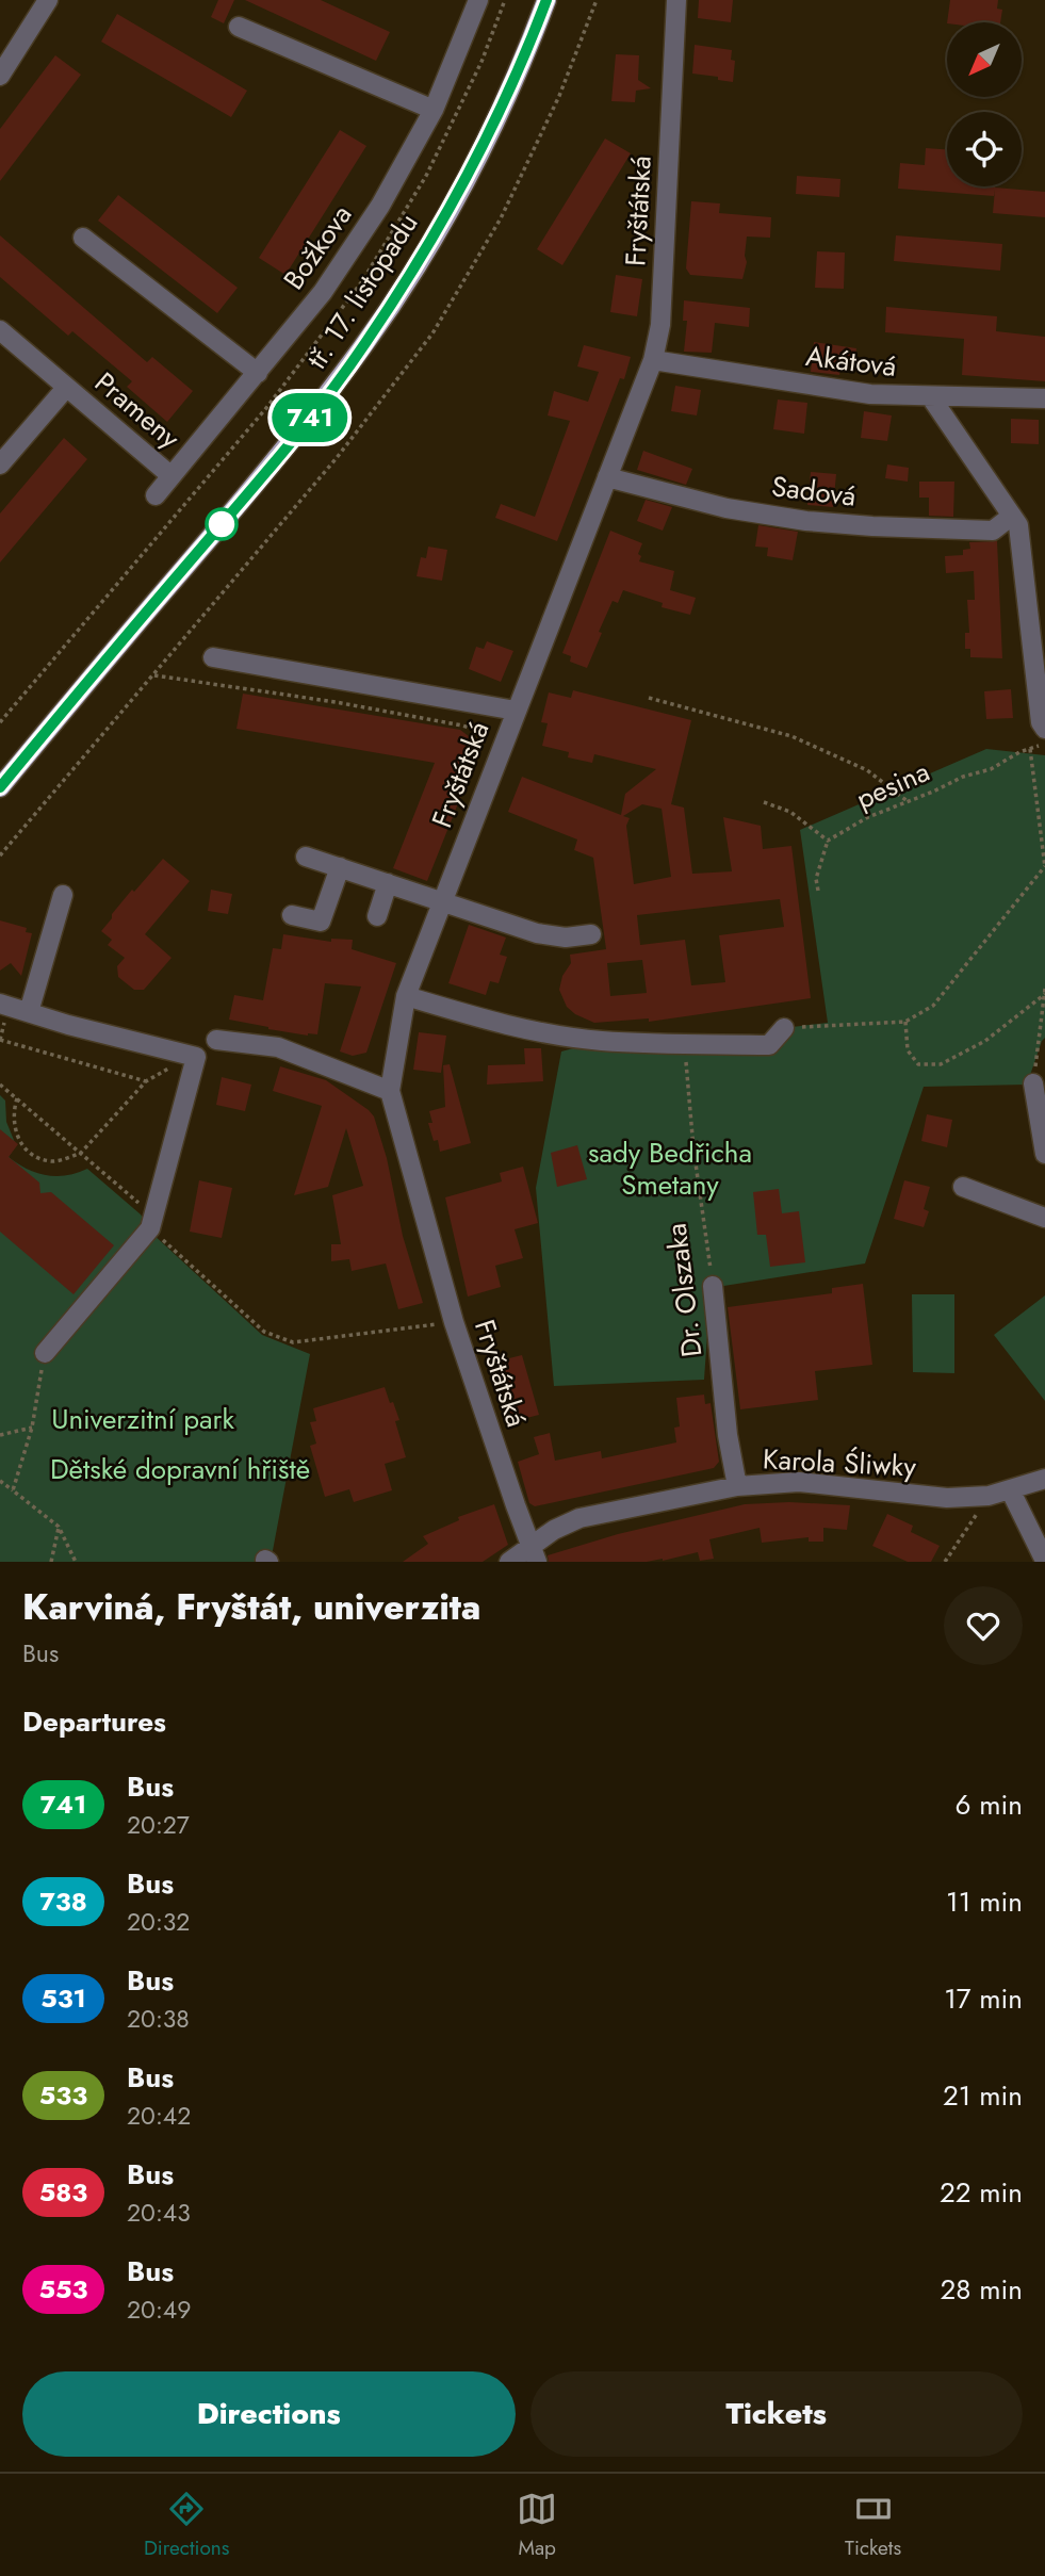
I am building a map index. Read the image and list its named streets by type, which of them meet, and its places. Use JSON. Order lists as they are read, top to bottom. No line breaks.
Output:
{"streets":{"main road":["tř. 17. listopadu"],"street":["Fryštátská","Božkova","Akátová","Prameny","Sadová","Dr. Olszaka","Karola Śliwky"],"path":["pesina"]},"crossings":[["Fryštátská","Akátová"],["Fryštátská","Sadová"],["Fryštátská","Karola Śliwky"],["Božkova","Prameny"],["Dr. Olszaka","Karola Śliwky"]],"parks":["sady Bedřicha Smetany","Univerzitní park","Dětské dopravní hřiště"],"lines":["bus line 741"],"north":"bottom left","page":{"on_map":"741","heading":[["Karviná, Fryštát, univerzita","Bus"],"Departures"],"list":[{"mark":"741","name":"Bus","note":"20:27","value":"6 min"},{"mark":"738","name":"Bus","note":"20:32","value":"11 min"},{"mark":"531","name":"Bus","note":"20:38","value":"17 min"},{"mark":"533","name":"Bus","note":"20:42","value":"21 min"},{"mark":"583","name":"Bus","note":"20:43","value":"22 min"},{"mark":"553","name":"Bus","note":"20:49","value":"28 min"}],"buttons":["Directions","Tickets"],"tabs":["Directions","Map","Tickets"]}}
